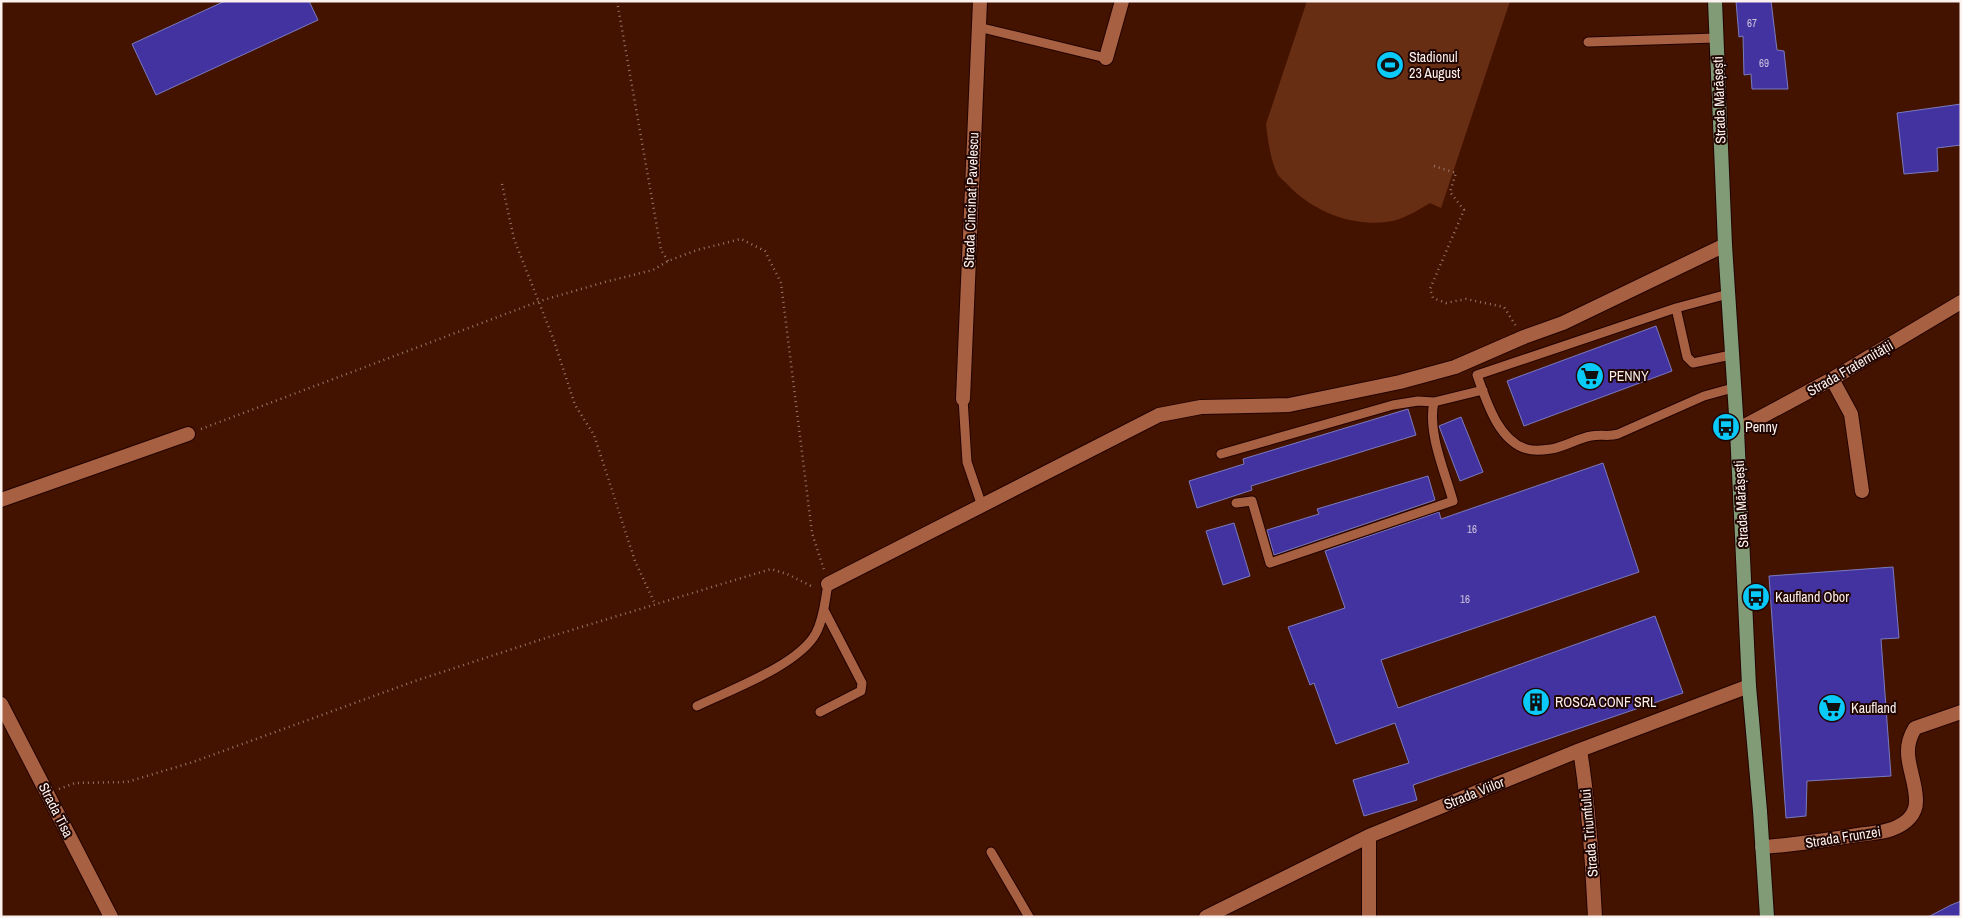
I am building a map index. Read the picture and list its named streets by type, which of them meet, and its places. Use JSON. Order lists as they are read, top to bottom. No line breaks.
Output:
{"streets":{"main road":["Strada Mărășești"],"street":["Strada Cincinat Pavelescu","Strada Fraternității","Strada Viilor","Strada Tisa","Strada Triumfului","Strada Frunzei"]},"crossings":[["Strada Mărășești","Strada Fraternității"],["Strada Mărășești","Strada Viilor"],["Strada Mărășești","Strada Frunzei"],["Strada Viilor","Strada Triumfului"]],"places":{"sports":["Stadionul 23 August"],"supermarket":["PENNY","Kaufland"],"bus stop":["Penny","Kaufland Obor"],"building":["ROSCA CONF SRL"]},"house_numbers":["67","69","16","16"]}
